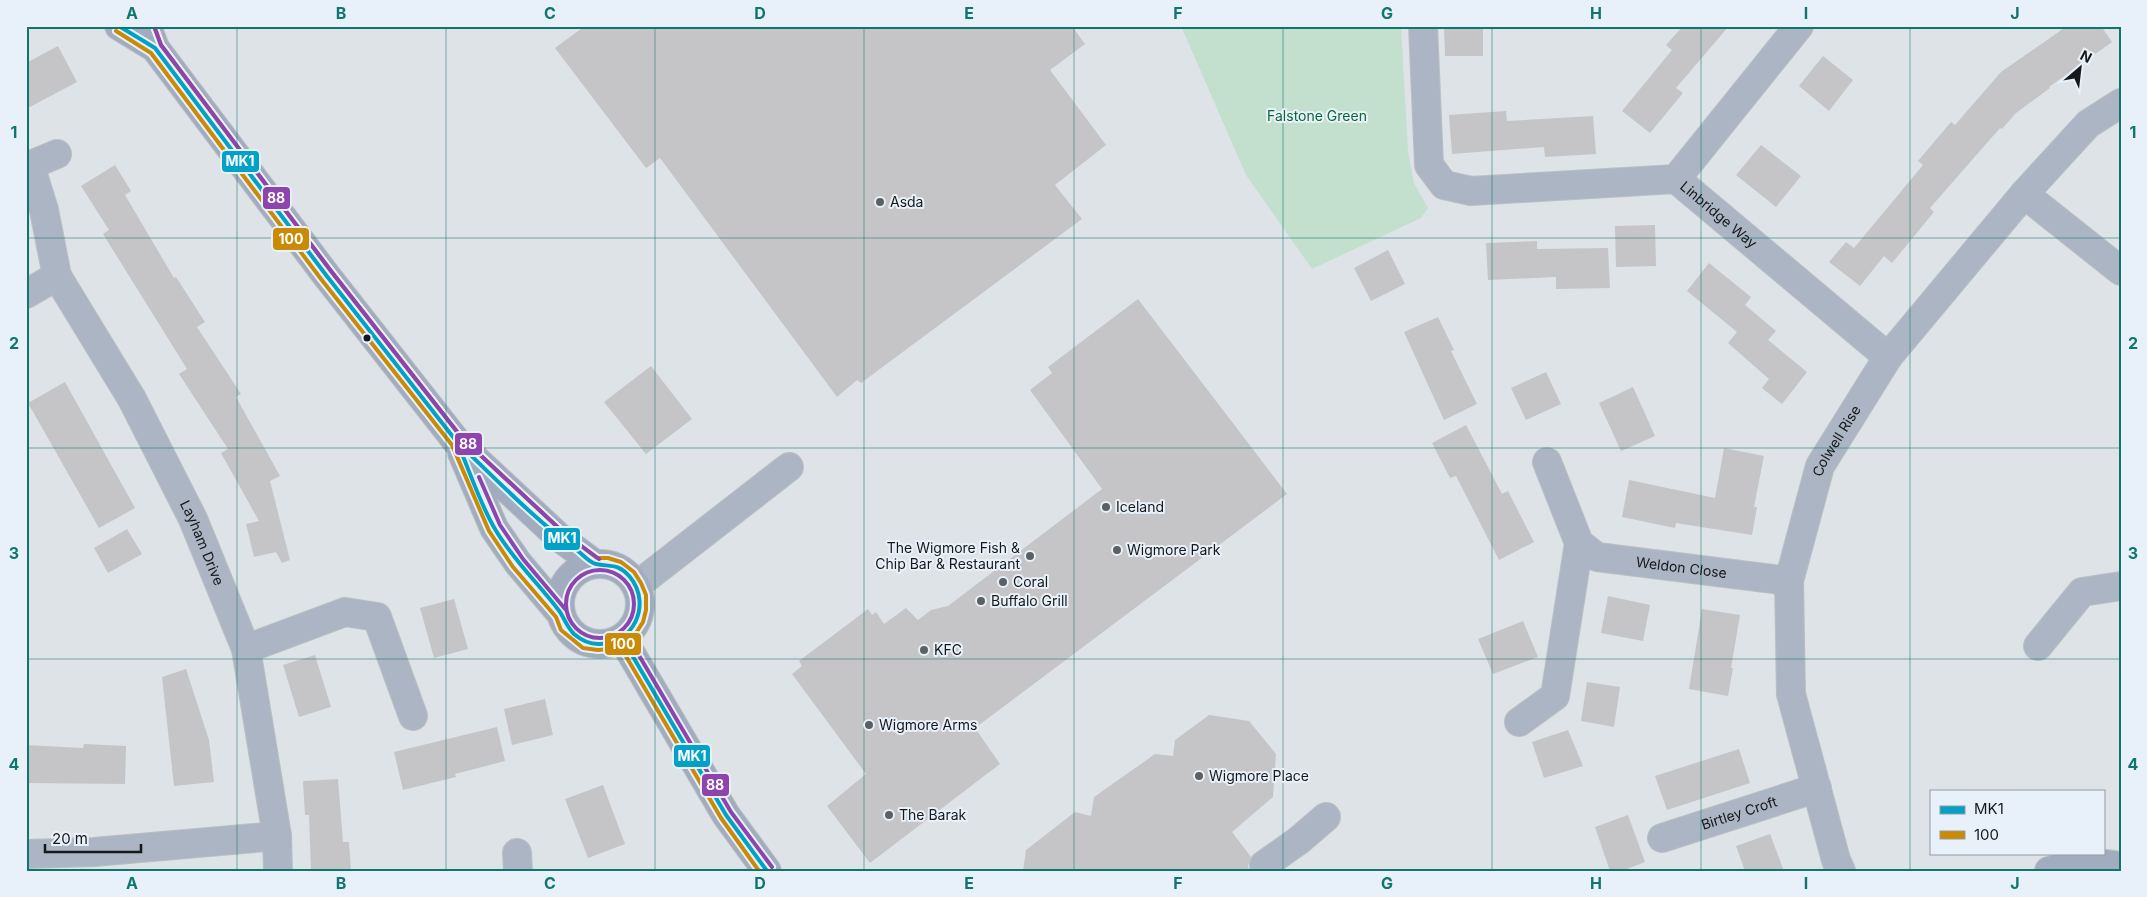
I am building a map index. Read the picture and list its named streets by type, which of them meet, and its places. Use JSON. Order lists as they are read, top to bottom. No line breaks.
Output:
{"streets":{"street":["Linbridge Way","Colwell Rise","Layham Drive","Weldon Close","Birtley Croft"]},"crossings":[["Linbridge Way","Colwell Rise"],["Colwell Rise","Weldon Close"],["Colwell Rise","Birtley Croft"]],"parks":["Falstone Green"],"places":["Asda","Iceland","Wigmore Park","The Wigmore Fish & Chip Bar & Restaurant","Coral","Buffalo Grill","KFC","Wigmore Arms","Wigmore Place","The Barak"],"lines":["transit line MK1","transit line 100","transit line 88"],"legend":["MK1","100"],"scale_bar":"20 m","north":"top right","grid":{"columns":["A","B","C","D","E","F","G","H","I","J"],"rows":["1","2","3","4"]}}
